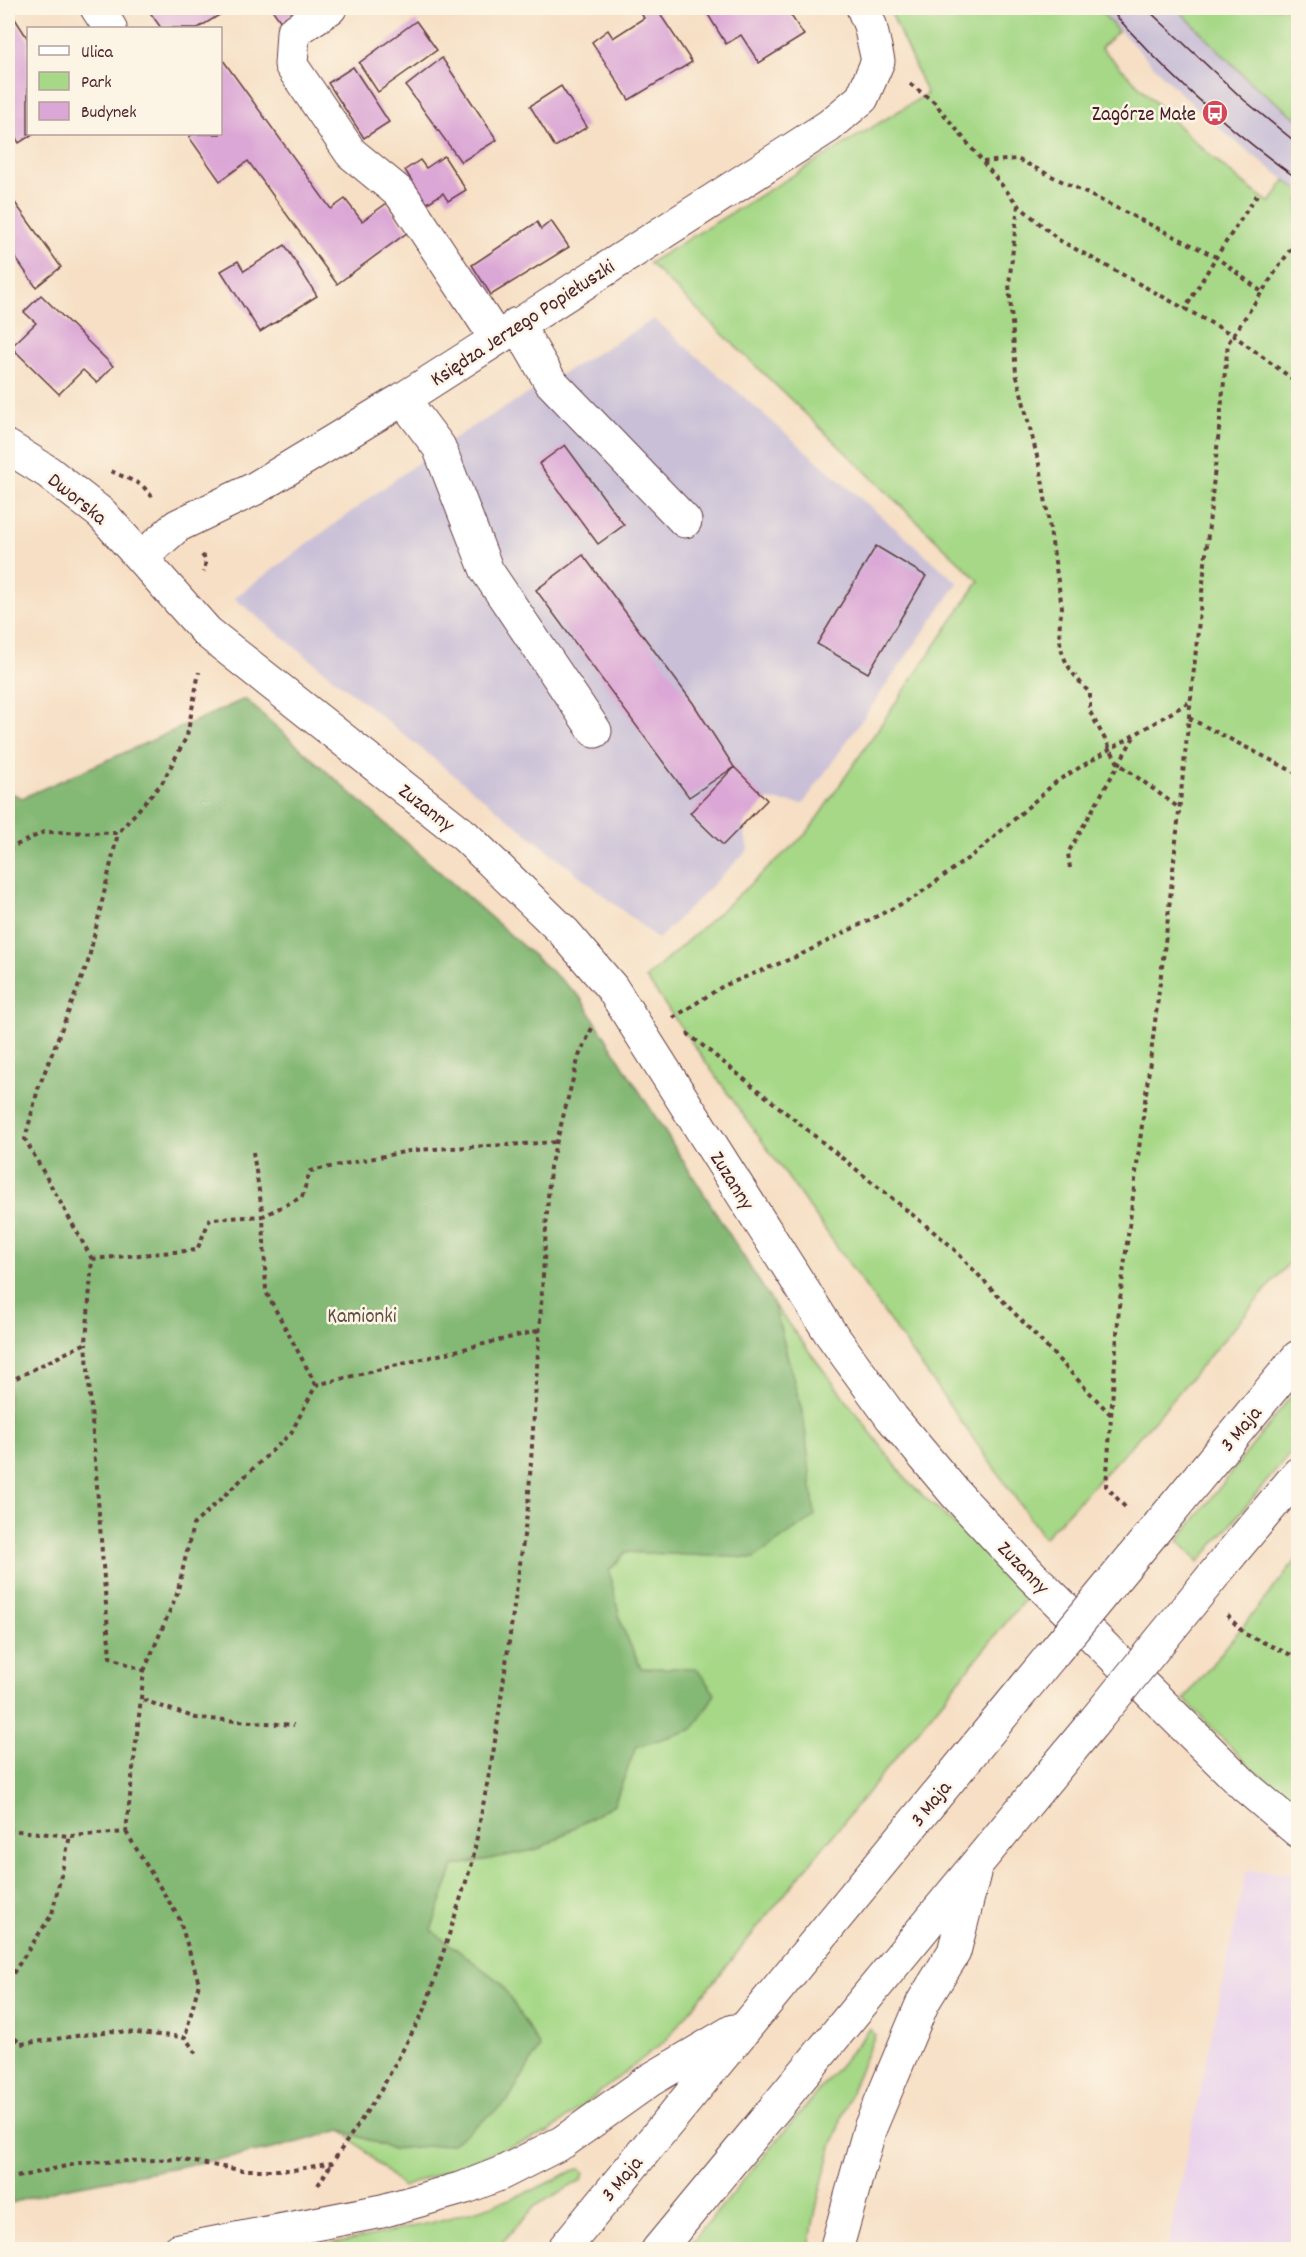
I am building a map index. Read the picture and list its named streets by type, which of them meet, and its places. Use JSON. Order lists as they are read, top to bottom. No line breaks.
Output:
{"streets":{"main road":["Księdza Jerzego Popiełuszki","Dworska","Zuzanny","3 Maja"]},"crossings":[["Księdza Jerzego Popiełuszki","Dworska"],["Księdza Jerzego Popiełuszki","Zuzanny"],["Dworska","Zuzanny"]],"parks":["Kamionki"],"places":{"bus stop":["Zagórze Małe"]},"legend":["Ulica","Park","Budynek"]}
